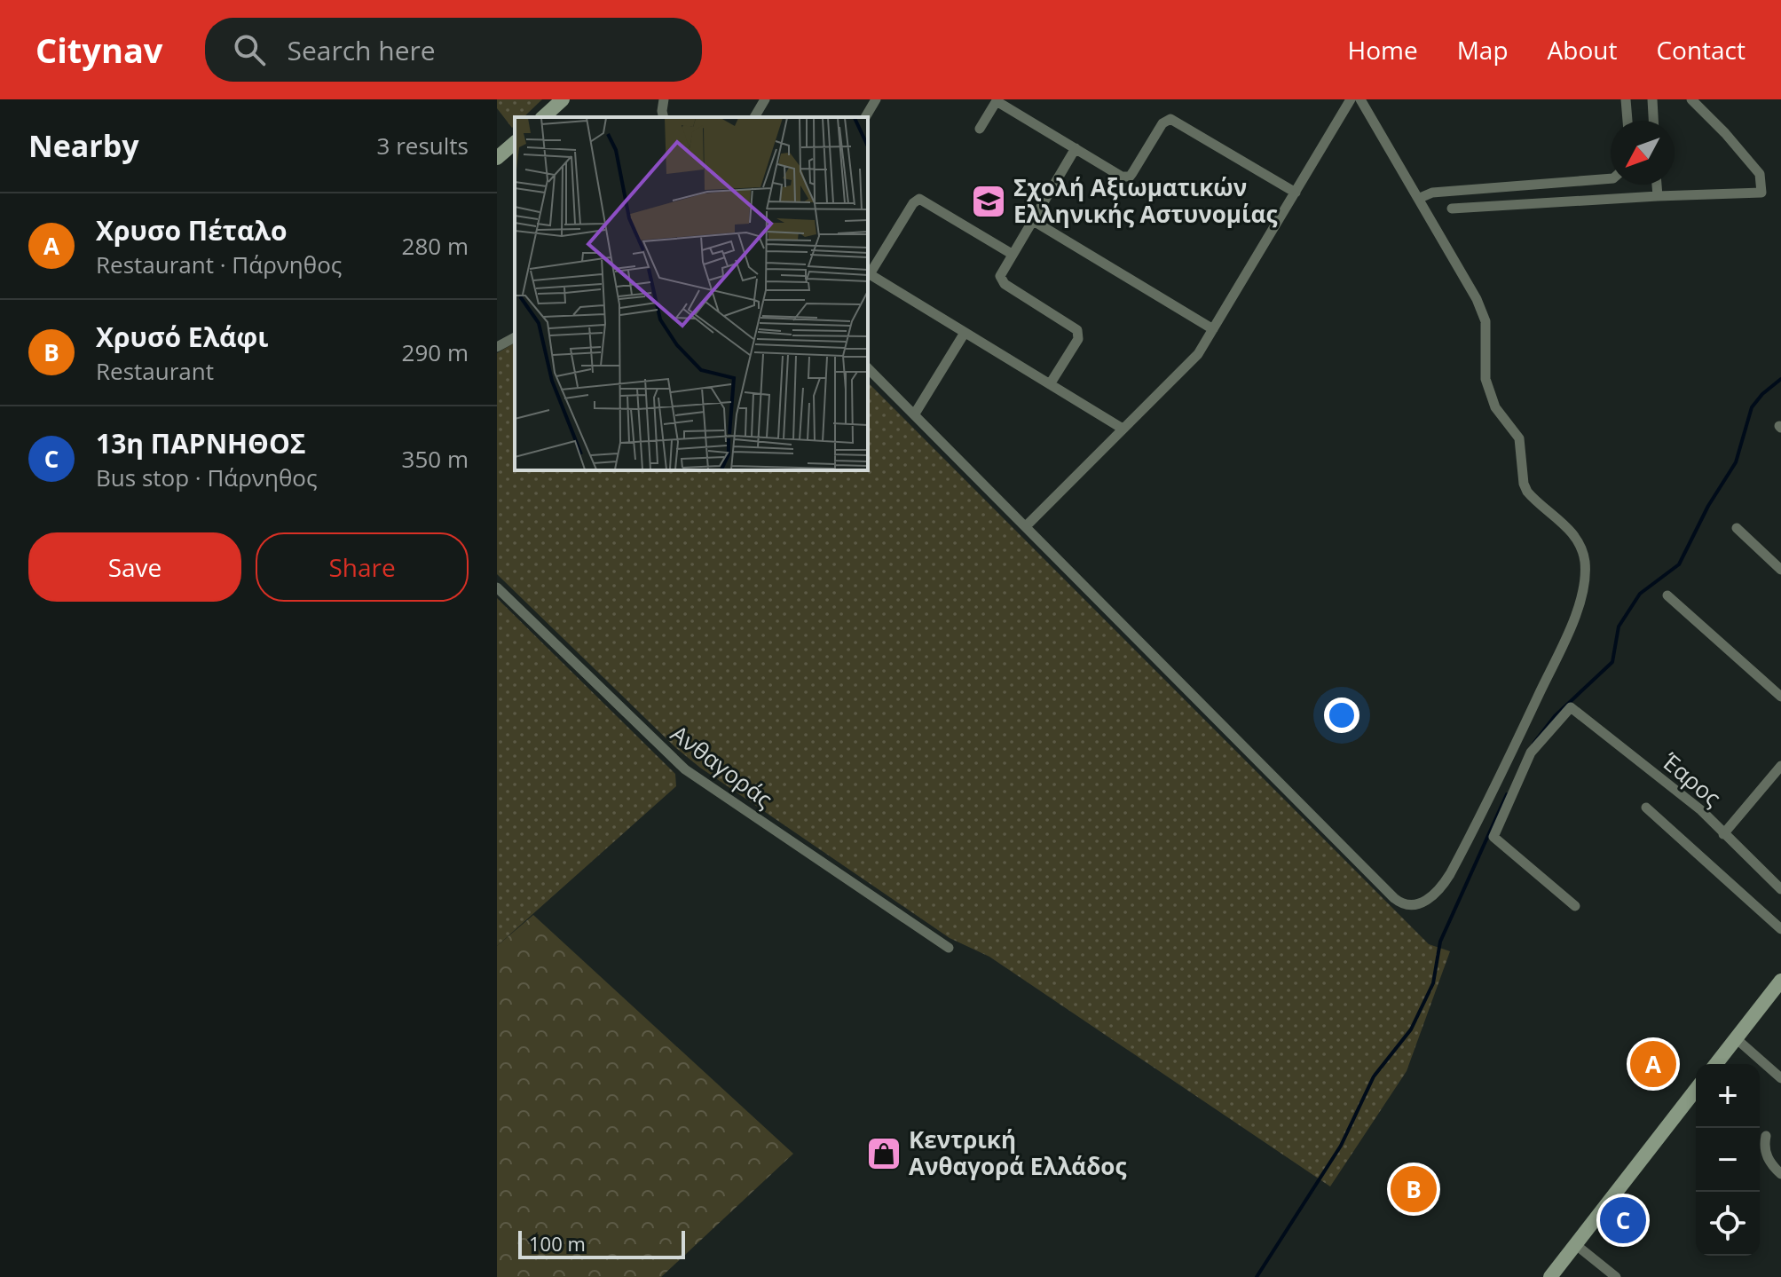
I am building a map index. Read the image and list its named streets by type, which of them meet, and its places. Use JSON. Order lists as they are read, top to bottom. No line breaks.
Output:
{"streets":{"street":["Ανθαγοράς","Έαρος"]},"places":{"school or university":["Σχολή Αξιωματικών Ελληνικής Αστυνομίας"],"shop":["Κεντρική Ανθαγορά Ελλάδος"]},"scale_bar":"100 m","north":"bottom left","page":{"header":"Citynav","search":"Search here","nav":["Home","Map","About","Contact"],"heading":["Nearby","3 results"],"list":[{"mark":"A","name":"Χρυσο Πέταλο","note":"Restaurant · Πάρνηθος","value":"280 m"},{"mark":"B","name":"Χρυσό Ελάφι","note":"Restaurant","value":"290 m"},{"mark":"C","name":"13η ΠΑΡΝΗΘΟΣ","note":"Bus stop · Πάρνηθος","value":"350 m"}],"buttons":["Save","Share"],"pins":["A","B","C"],"map_buttons":["+","−"],"scale":"100 m"}}
